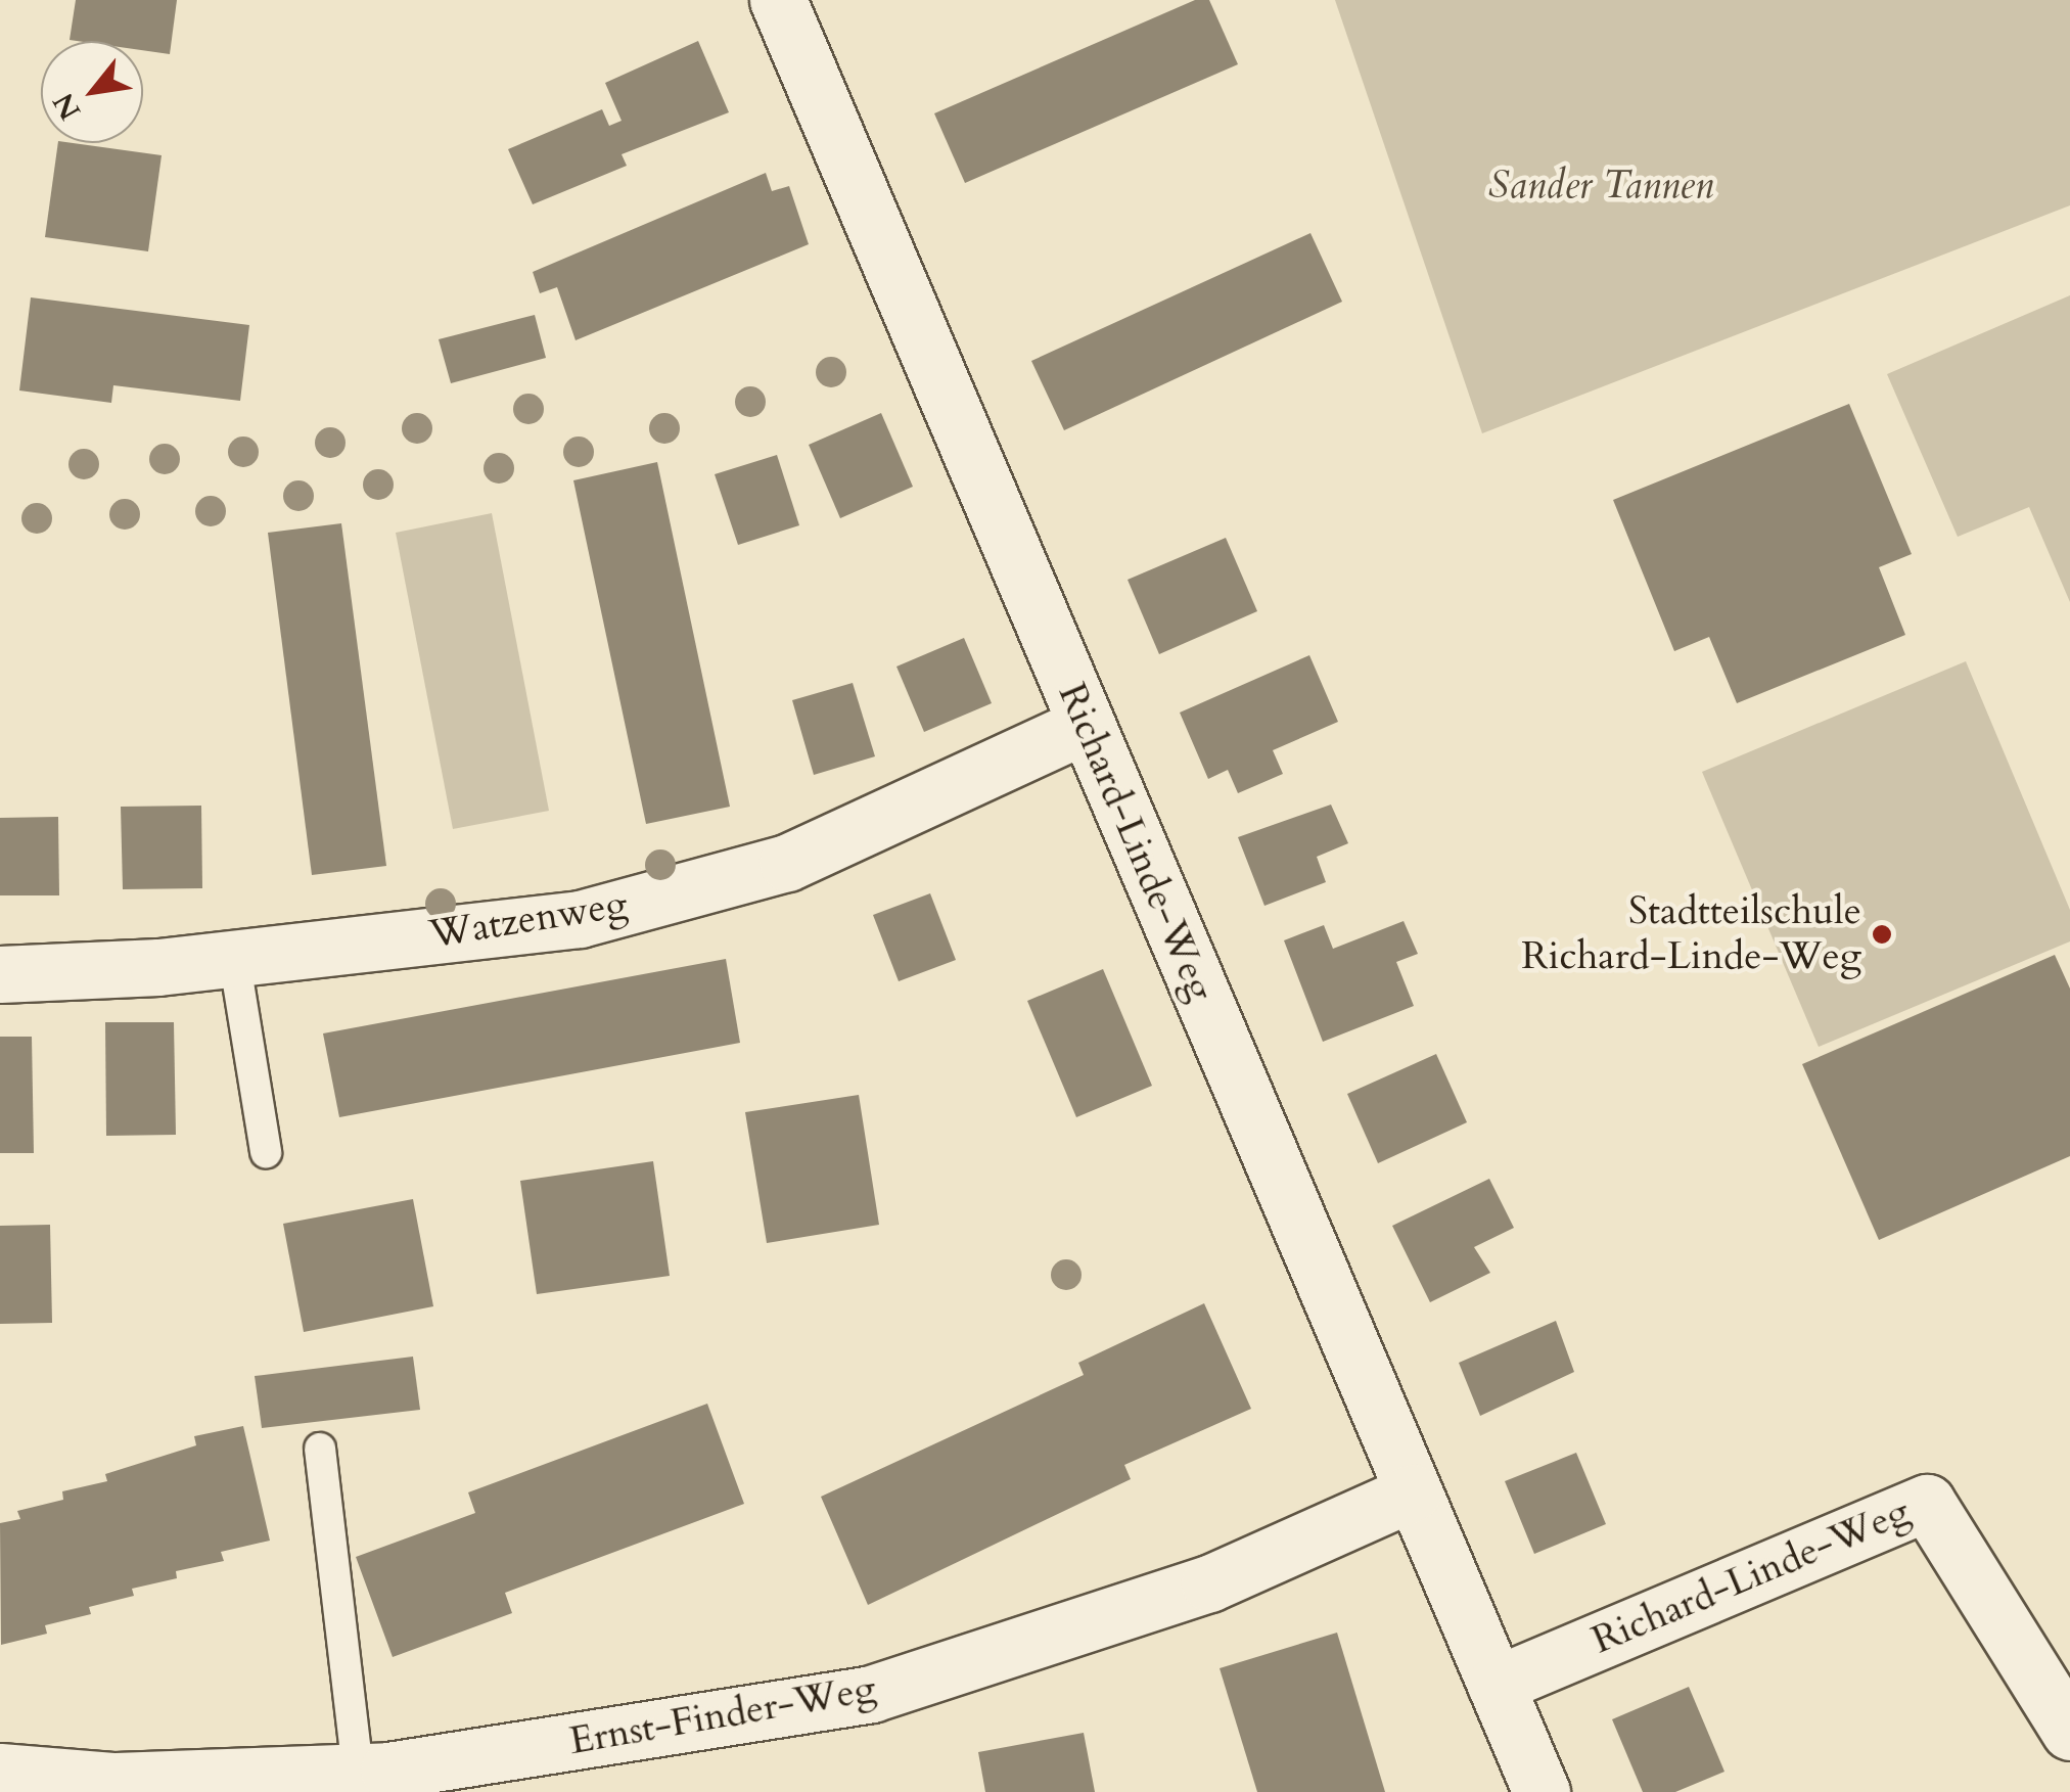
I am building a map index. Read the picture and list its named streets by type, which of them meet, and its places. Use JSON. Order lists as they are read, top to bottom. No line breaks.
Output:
{"streets":{"street":["Richard-Linde-Weg","Watzenweg","Ernst-Finder-Weg"]},"crossings":[["Richard-Linde-Weg","Watzenweg"],["Richard-Linde-Weg","Ernst-Finder-Weg"]],"parks":["Sander Tannen"],"places":["Stadtteilschule Richard-Linde-Weg"],"north":"bottom left"}
